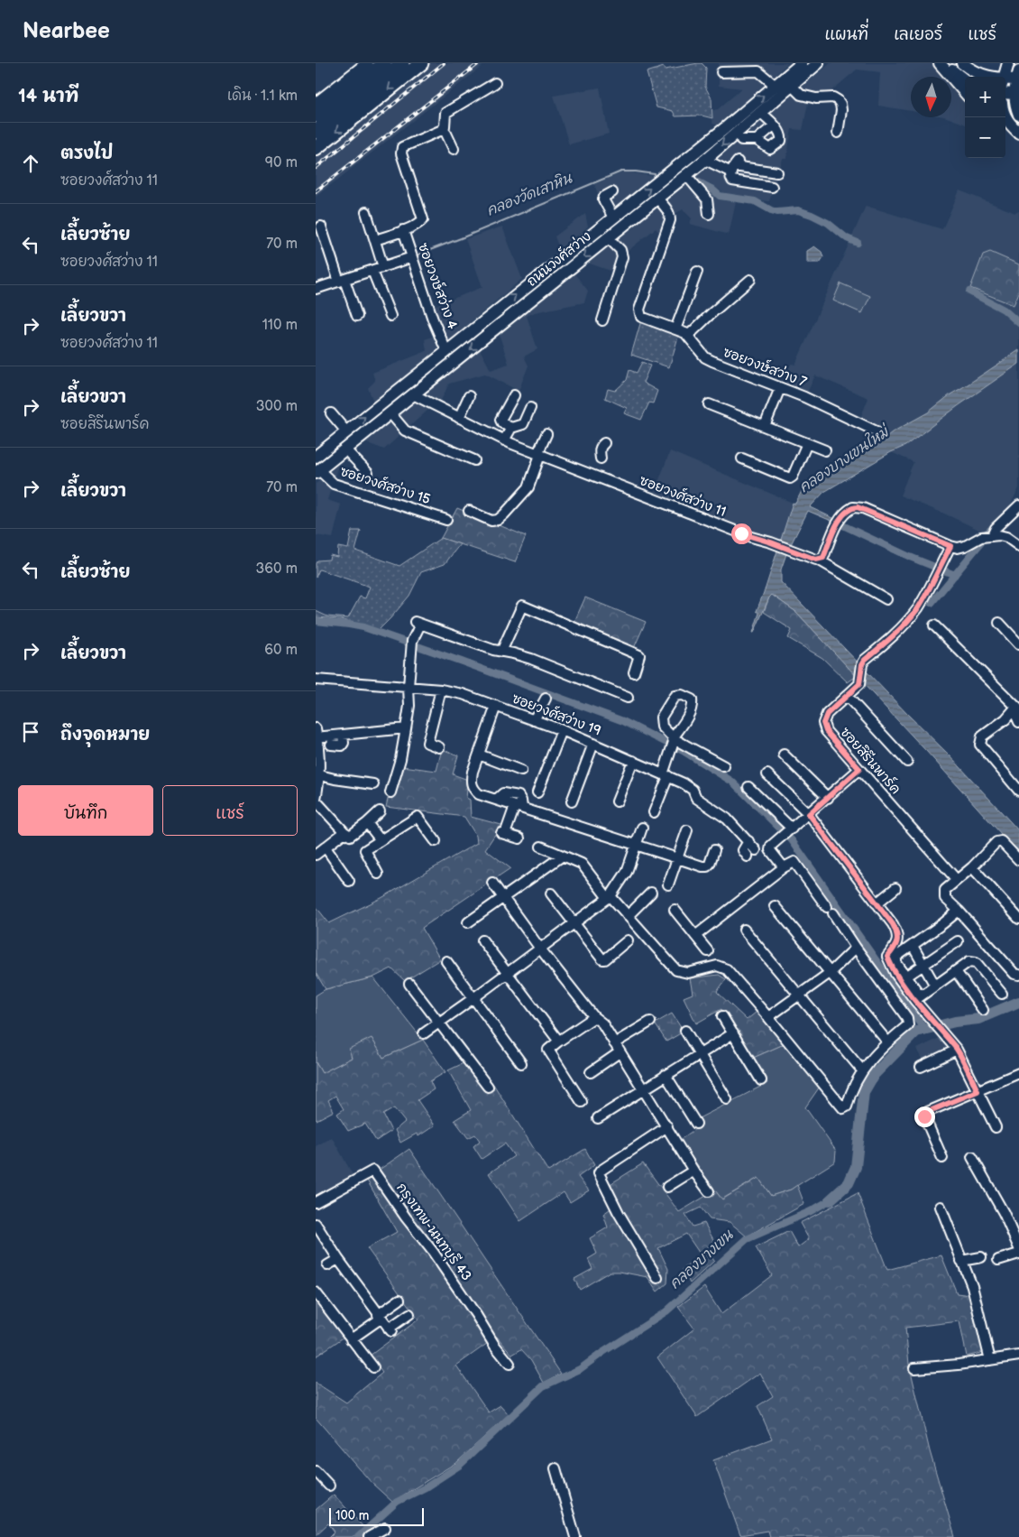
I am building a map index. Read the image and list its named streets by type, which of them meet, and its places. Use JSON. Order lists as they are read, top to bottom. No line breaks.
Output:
{"streets":{"main road":["ถนนวงศ์สว่าง"],"street":["ซอยวงษ์สว่าง 4","ซอยวงษ์สว่าง 7","ซอยวงศ์สว่าง 15","ซอยวงศ์สว่าง 11","ซอยวงศ์สว่าง 19","ซอยสิรีนพาร์ค","กรุงเทพ-นนทบุรี 43"]},"crossings":[["ถนนวงศ์สว่าง","ซอยวงษ์สว่าง 4"],["ถนนวงศ์สว่าง","ซอยวงษ์สว่าง 7"],["ถนนวงศ์สว่าง","ซอยวงศ์สว่าง 15"],["ถนนวงศ์สว่าง","ซอยวงศ์สว่าง 11"]],"water":["คลองวัดเสาหิน","คลองบางเขนใหม่","คลองบางเขน"],"scale_bar":"100 m","north":"bottom","page":{"header":"Nearbee","nav":["แผนที่","เลเยอร์","แชร์"],"heading":["14 นาที","เดิน · 1.1 km"],"map_buttons":["+","−"],"list":[["ตรงไป","ซอยวงศ์สว่าง 11","90 m"],["เลี้ยวซ้าย","ซอยวงศ์สว่าง 11","70 m"],["เลี้ยวขวา","ซอยวงศ์สว่าง 11","110 m"],["เลี้ยวขวา","ซอยสิรีนพาร์ค","300 m"],["เลี้ยวขวา","70 m"],["เลี้ยวซ้าย","360 m"],["เลี้ยวขวา","60 m"],"ถึงจุดหมาย"],"buttons":["บันทึก","แชร์"],"scale":"100 m"}}
